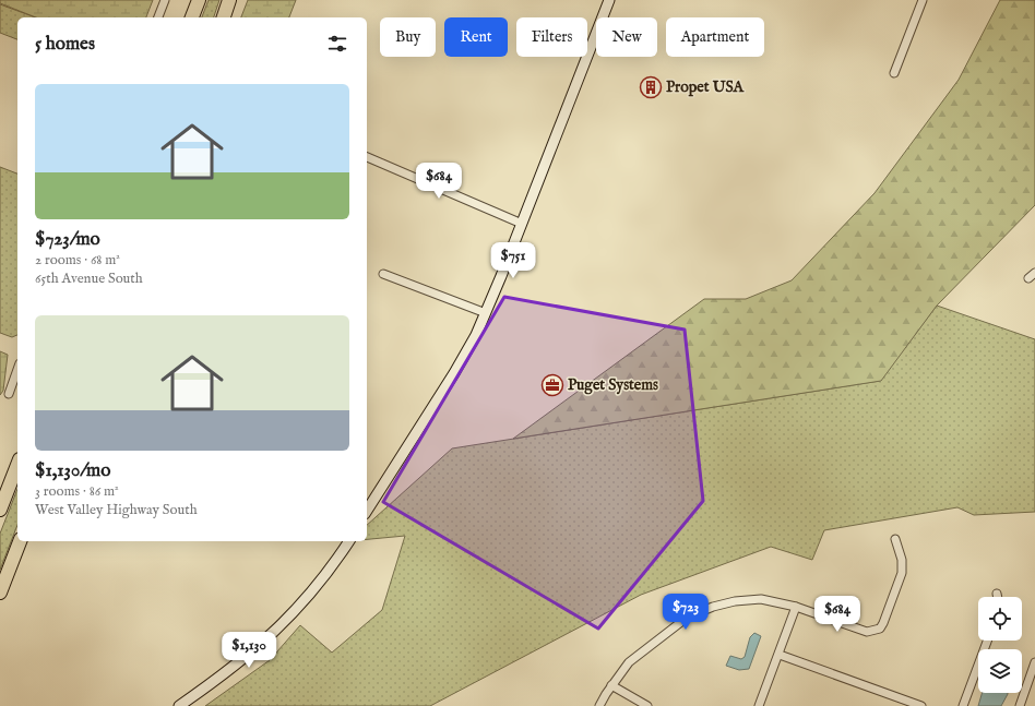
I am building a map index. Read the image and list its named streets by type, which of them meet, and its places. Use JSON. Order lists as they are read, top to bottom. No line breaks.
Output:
{"places":{"building":["Propet USA"],"office":["Puget Systems"]},"page":{"chip":["Buy","Rent","Filters","New","Apartment"],"heading":"5 homes","list":[{"name":"$723/mo","note":"2 rooms · 68 m² · 65th Avenue South"},{"name":"$1,130/mo","note":"3 rooms · 86 m² · West Valley Highway South"}],"price":["$684","$751","$723","$684","$1,130"]}}
